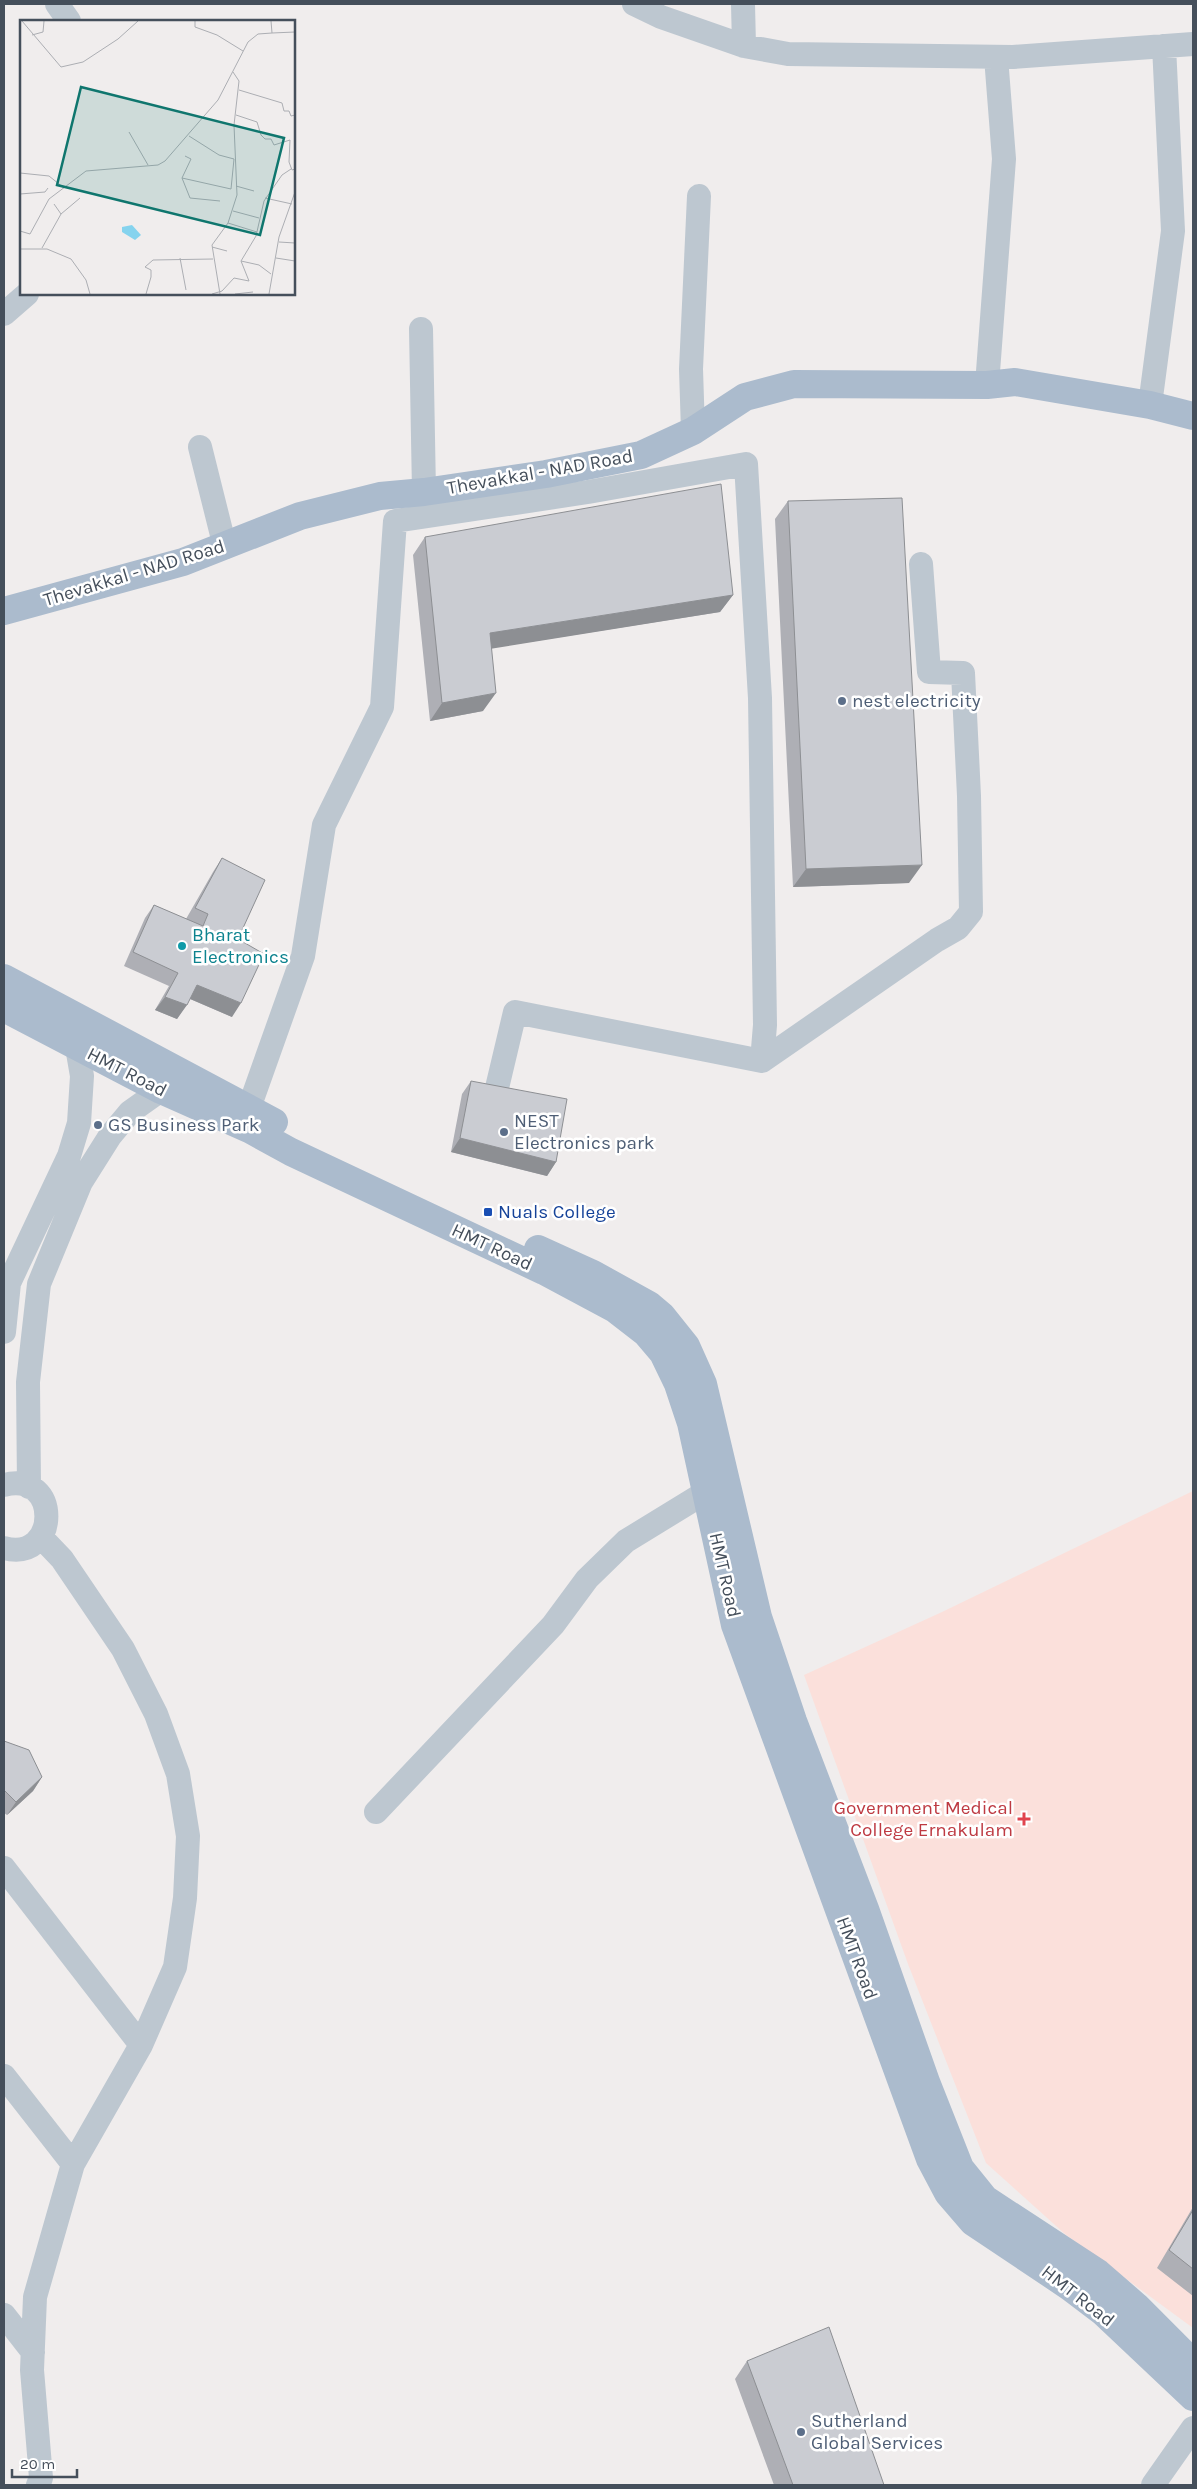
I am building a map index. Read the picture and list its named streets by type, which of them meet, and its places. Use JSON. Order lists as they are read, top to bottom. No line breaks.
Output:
{"streets":{"main road":["Thevakkal - NAD Road","HMT Road"]},"places":{"other":["nest electricity","Bharat Electronics","GS Business Park","NEST Electronics park","Sutherland Global Services"],"transit":["Nuals College"],"health":["Government Medical College Ernakulam"]},"scale_bar":"20 m"}
